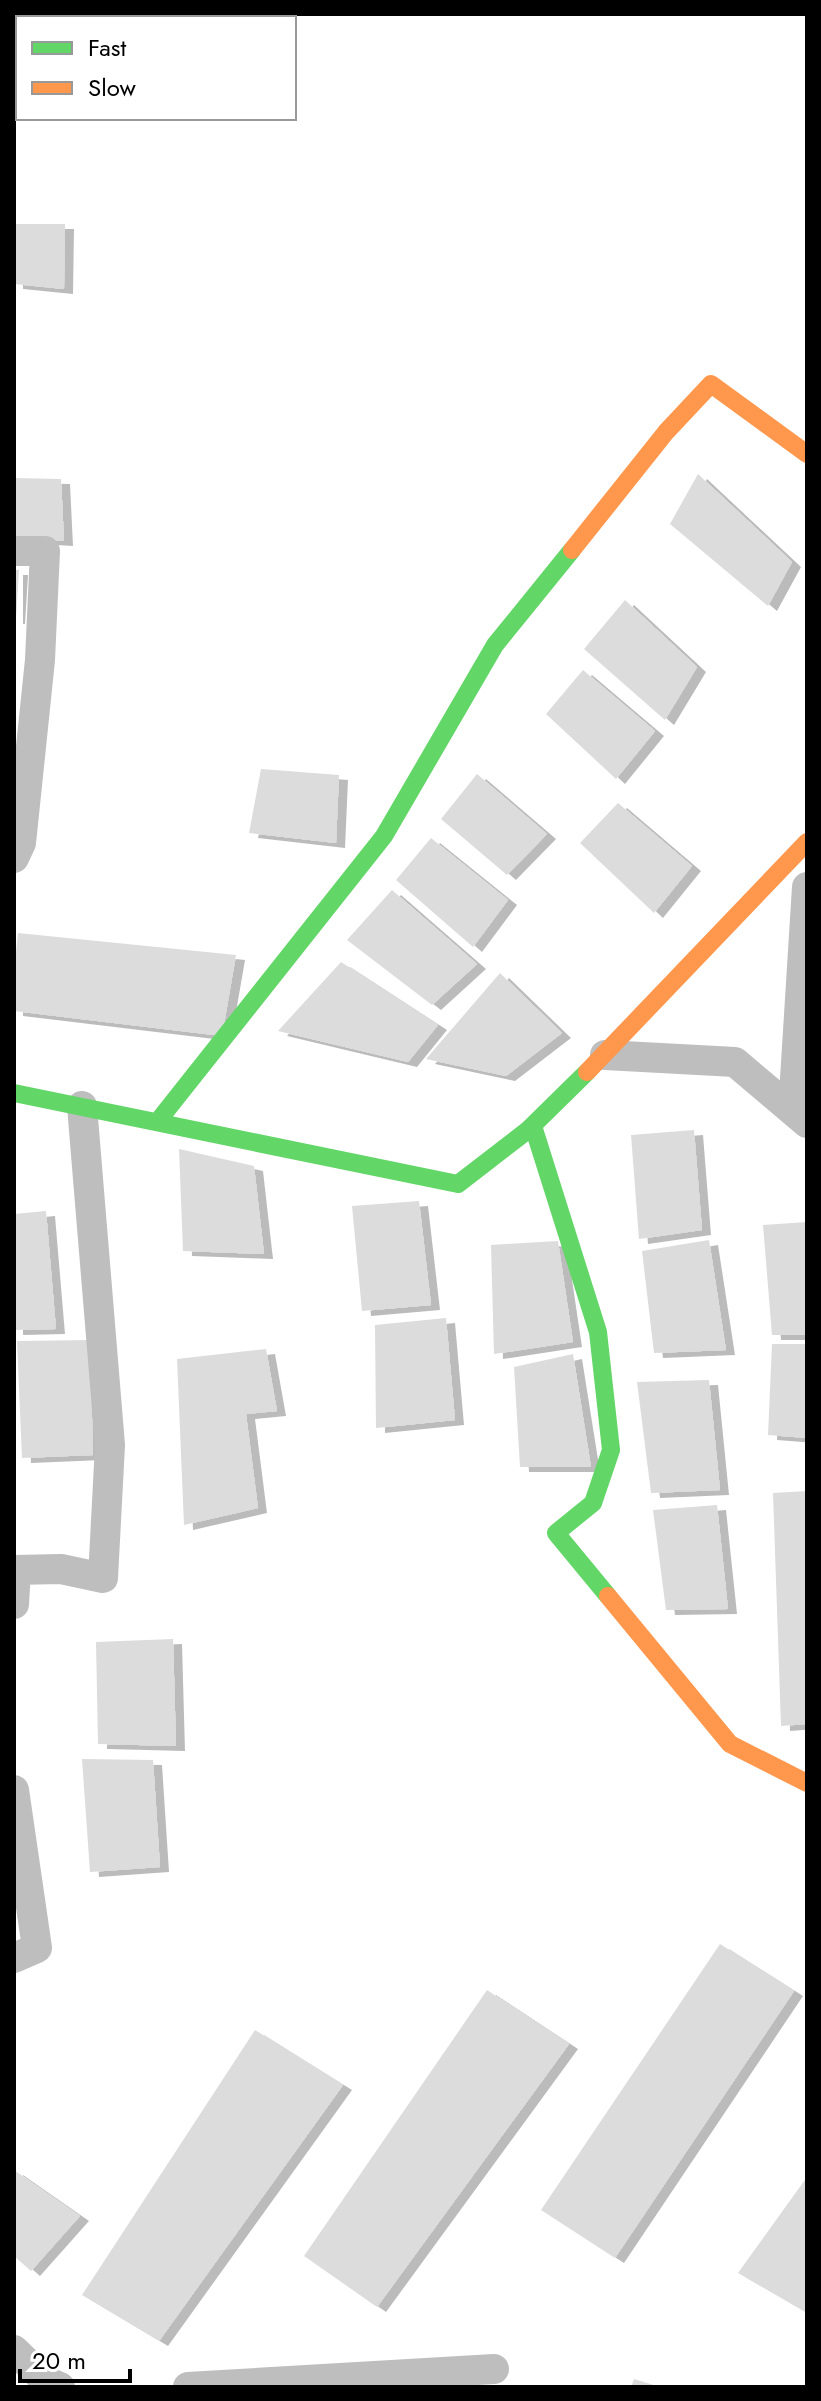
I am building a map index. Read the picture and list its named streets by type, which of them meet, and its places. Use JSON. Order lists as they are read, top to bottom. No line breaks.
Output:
{"legend":["Fast","Slow"],"scale_bar":"20 m"}
